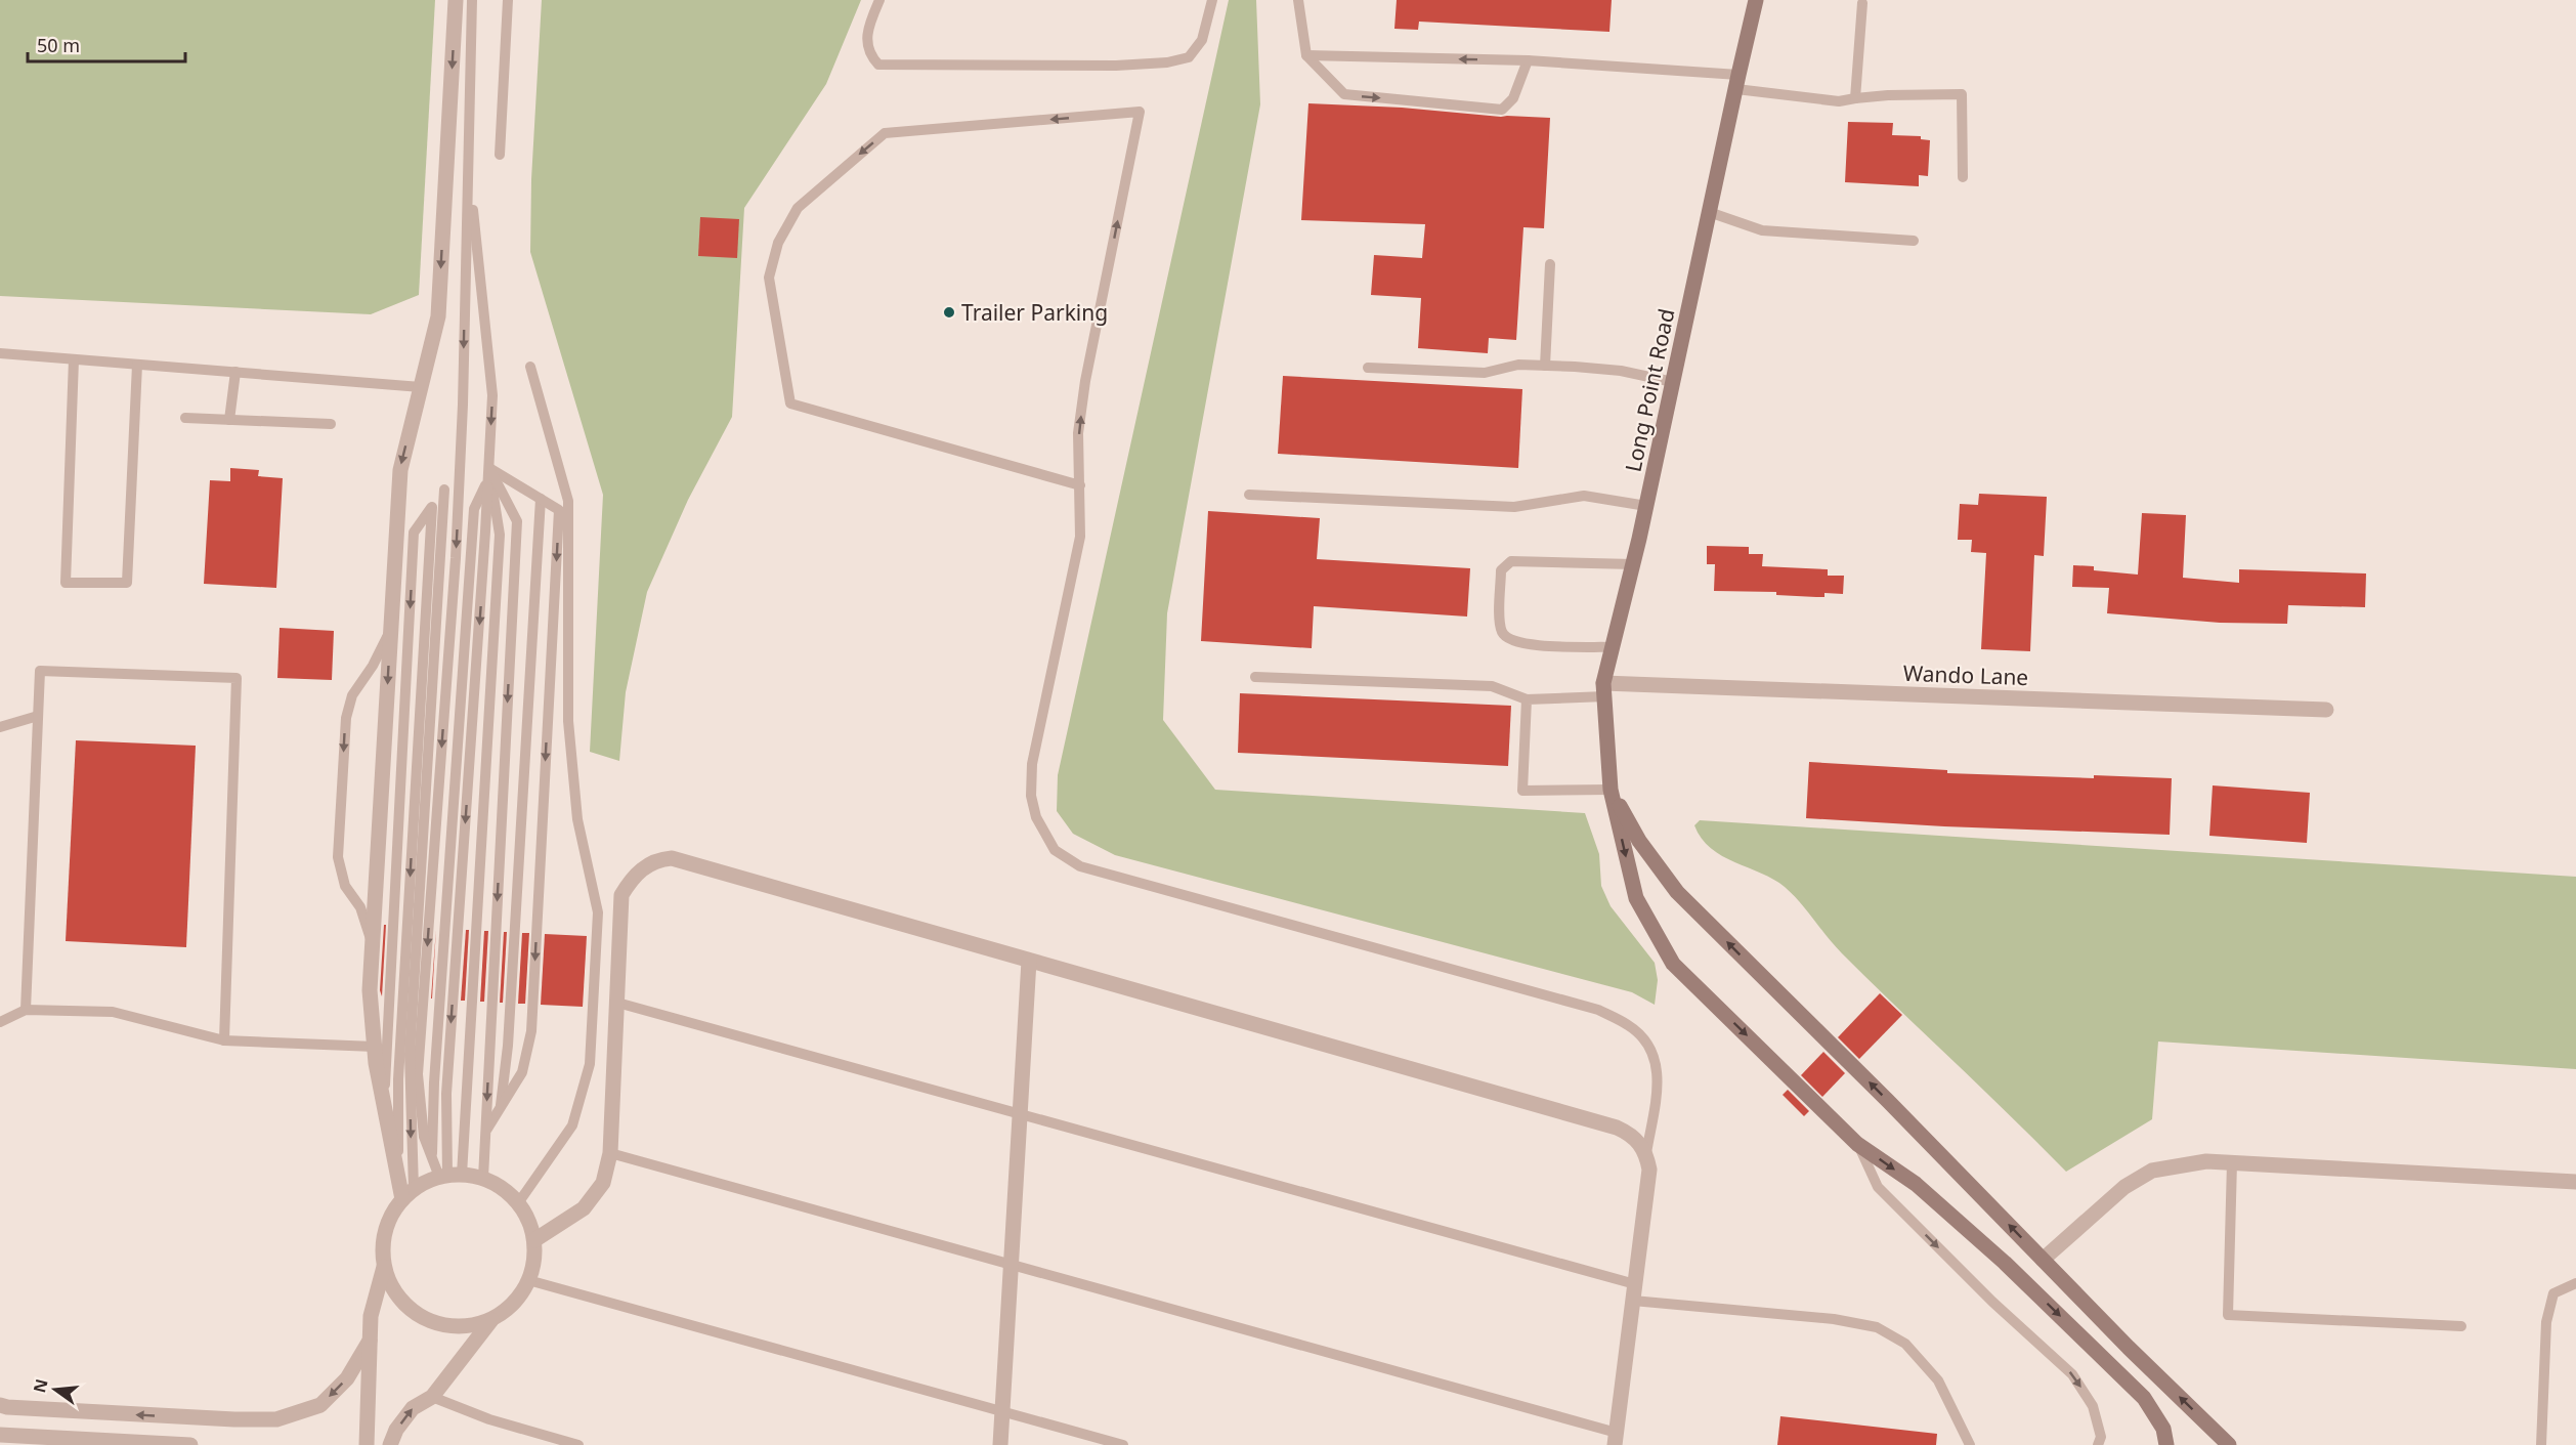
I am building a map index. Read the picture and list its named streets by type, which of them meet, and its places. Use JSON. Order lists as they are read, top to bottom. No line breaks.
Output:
{"streets":{"main road":["Long Point Road"],"street":["Wando Lane"]},"crossings":[["Long Point Road","Wando Lane"]],"places":["Trailer Parking"],"scale_bar":"50 m","north":"left"}
